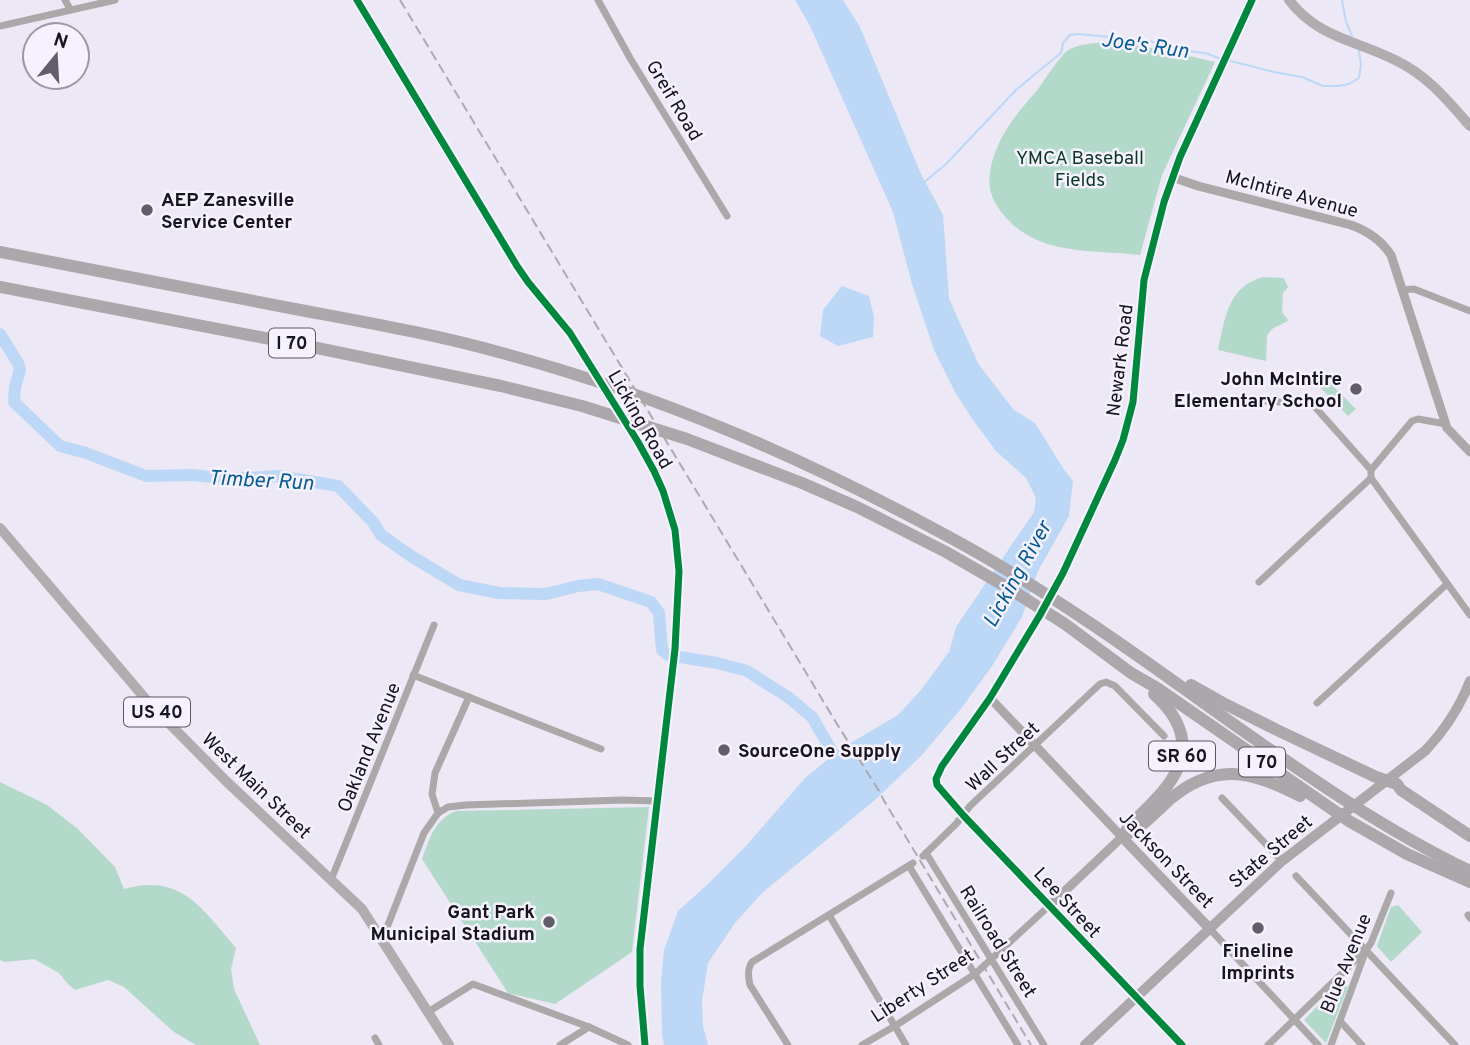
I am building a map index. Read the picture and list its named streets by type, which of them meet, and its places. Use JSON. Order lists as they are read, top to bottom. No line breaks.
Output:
{"streets":{"highway":["I 70","SR 60"],"main road":["US 40","West Main Street","State Street","Jackson Street"],"street":["Greif Road","McIntire Avenue","Newark Road","Licking Road","Oakland Avenue","Wall Street","Lee Street","Railroad Street","Blue Avenue","Liberty Street"]},"crossings":[["McIntire Avenue","Newark Road"],["I 70","SR 60"],["Newark Road","Jackson Street"],["Newark Road","Lee Street"],["Oakland Avenue","West Main Street"],["Wall Street","Jackson Street"],["Wall Street","Lee Street"],["Wall Street","Railroad Street"],["SR 60","Jackson Street"],["SR 60","Liberty Street"],["State Street","Jackson Street"],["State Street","Lee Street"],["Jackson Street","Liberty Street"],["Lee Street","Liberty Street"],["Railroad Street","Liberty Street"]],"water":["Joe's Run","Timber Run","Licking River"],"parks":["YMCA Baseball Fields"],"places":["AEP Zanesville Service Center","John McIntire Elementary School","SourceOne Supply","Gant Park Municipal Stadium","Fineline Imprints"],"north":"top"}
